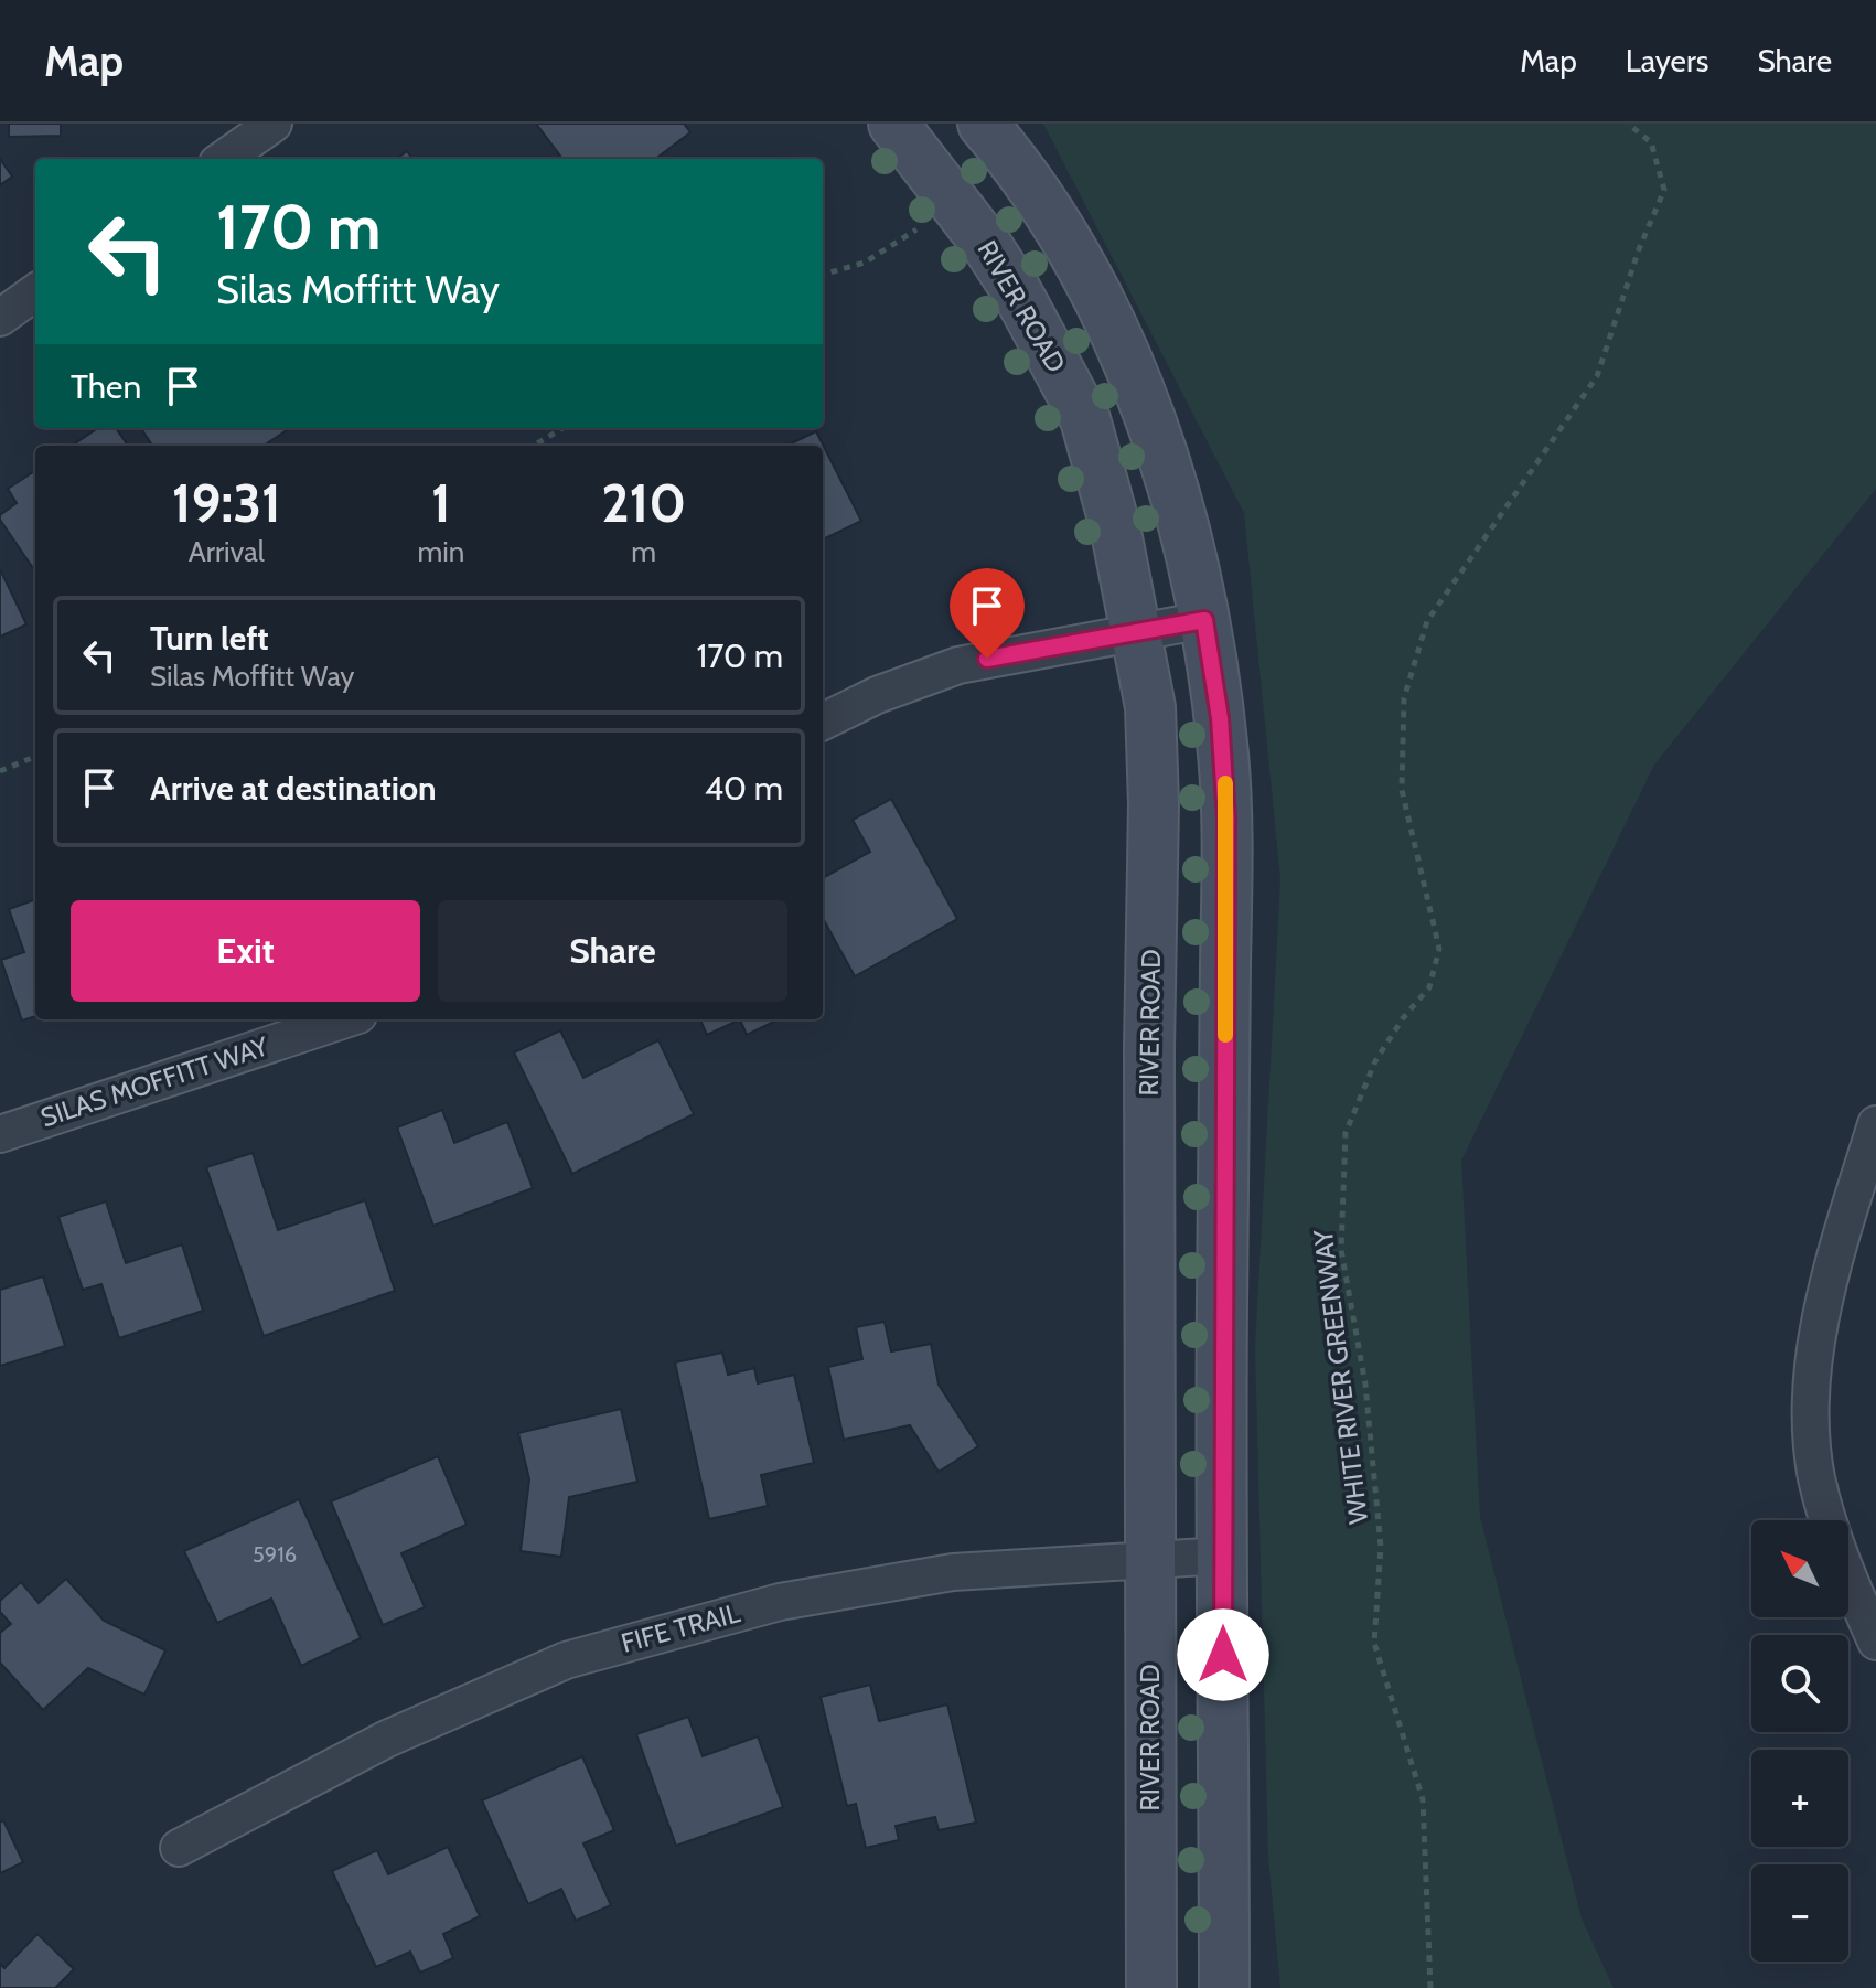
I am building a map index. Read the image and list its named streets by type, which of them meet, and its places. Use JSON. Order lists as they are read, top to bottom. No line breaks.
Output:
{"streets":{"main road":["RIVER ROAD"],"street":["SILAS MOFFITT WAY","FIFE TRAIL"],"path":["WHITE RIVER GREENWAY"]},"crossings":[["RIVER ROAD","FIFE TRAIL"]],"house_numbers":["5916"],"north":"top left","page":{"header":"Map","nav":["Map","Layers","Share"],"turn":["170 m","Silas Moffitt Way"],"then":"Then","eta":["19:31","Arrival","1","min","210","m"],"list":[{"name":"Turn left","note":"Silas Moffitt Way","value":"170 m"},{"name":"Arrive at destination","value":"40 m"}],"buttons":["Exit","Share"],"map_buttons":["+","−"]}}
